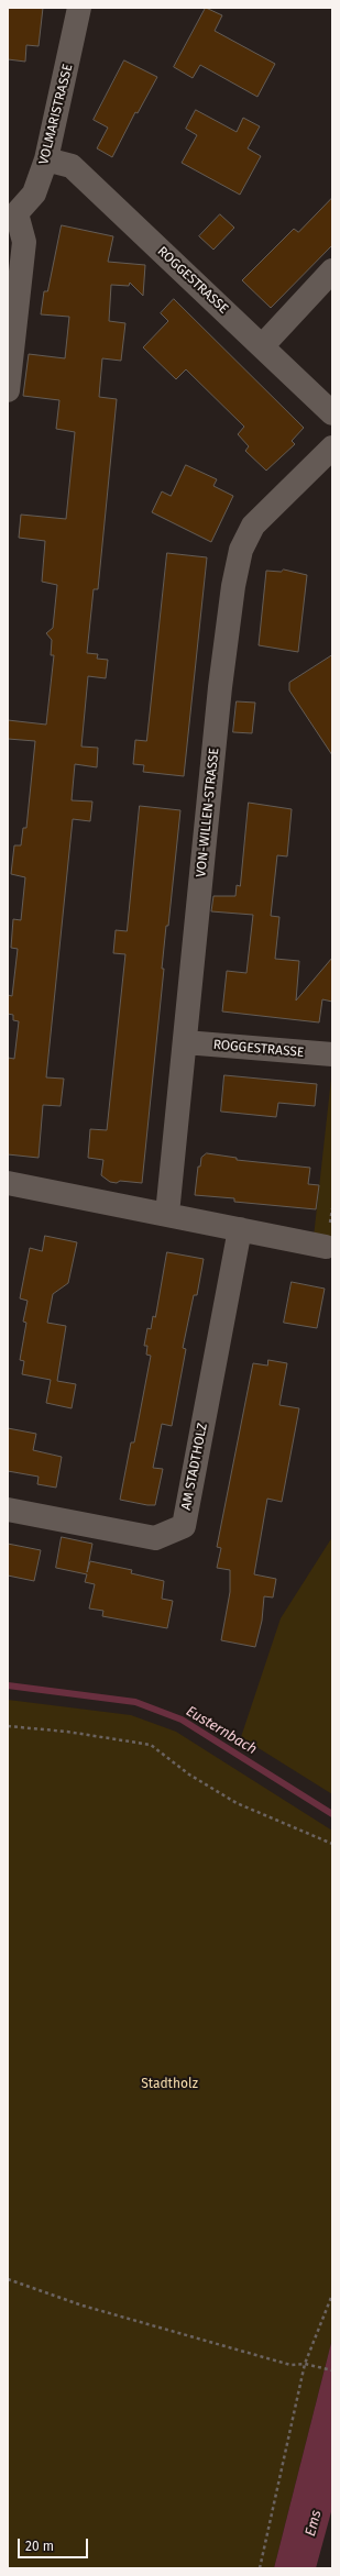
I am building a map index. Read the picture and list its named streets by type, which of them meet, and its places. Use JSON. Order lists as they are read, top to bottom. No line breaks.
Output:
{"streets":{"street":["VOLMARISTRASSE","ROGGESTRASSE","VON-WILLEN-STRASSE","AM STADTHOLZ"]},"crossings":[["VOLMARISTRASSE","ROGGESTRASSE"],["ROGGESTRASSE","VON-WILLEN-STRASSE"]],"water":["Eusternbach","Ems"],"parks":["Stadtholz"],"scale_bar":"20 m"}
